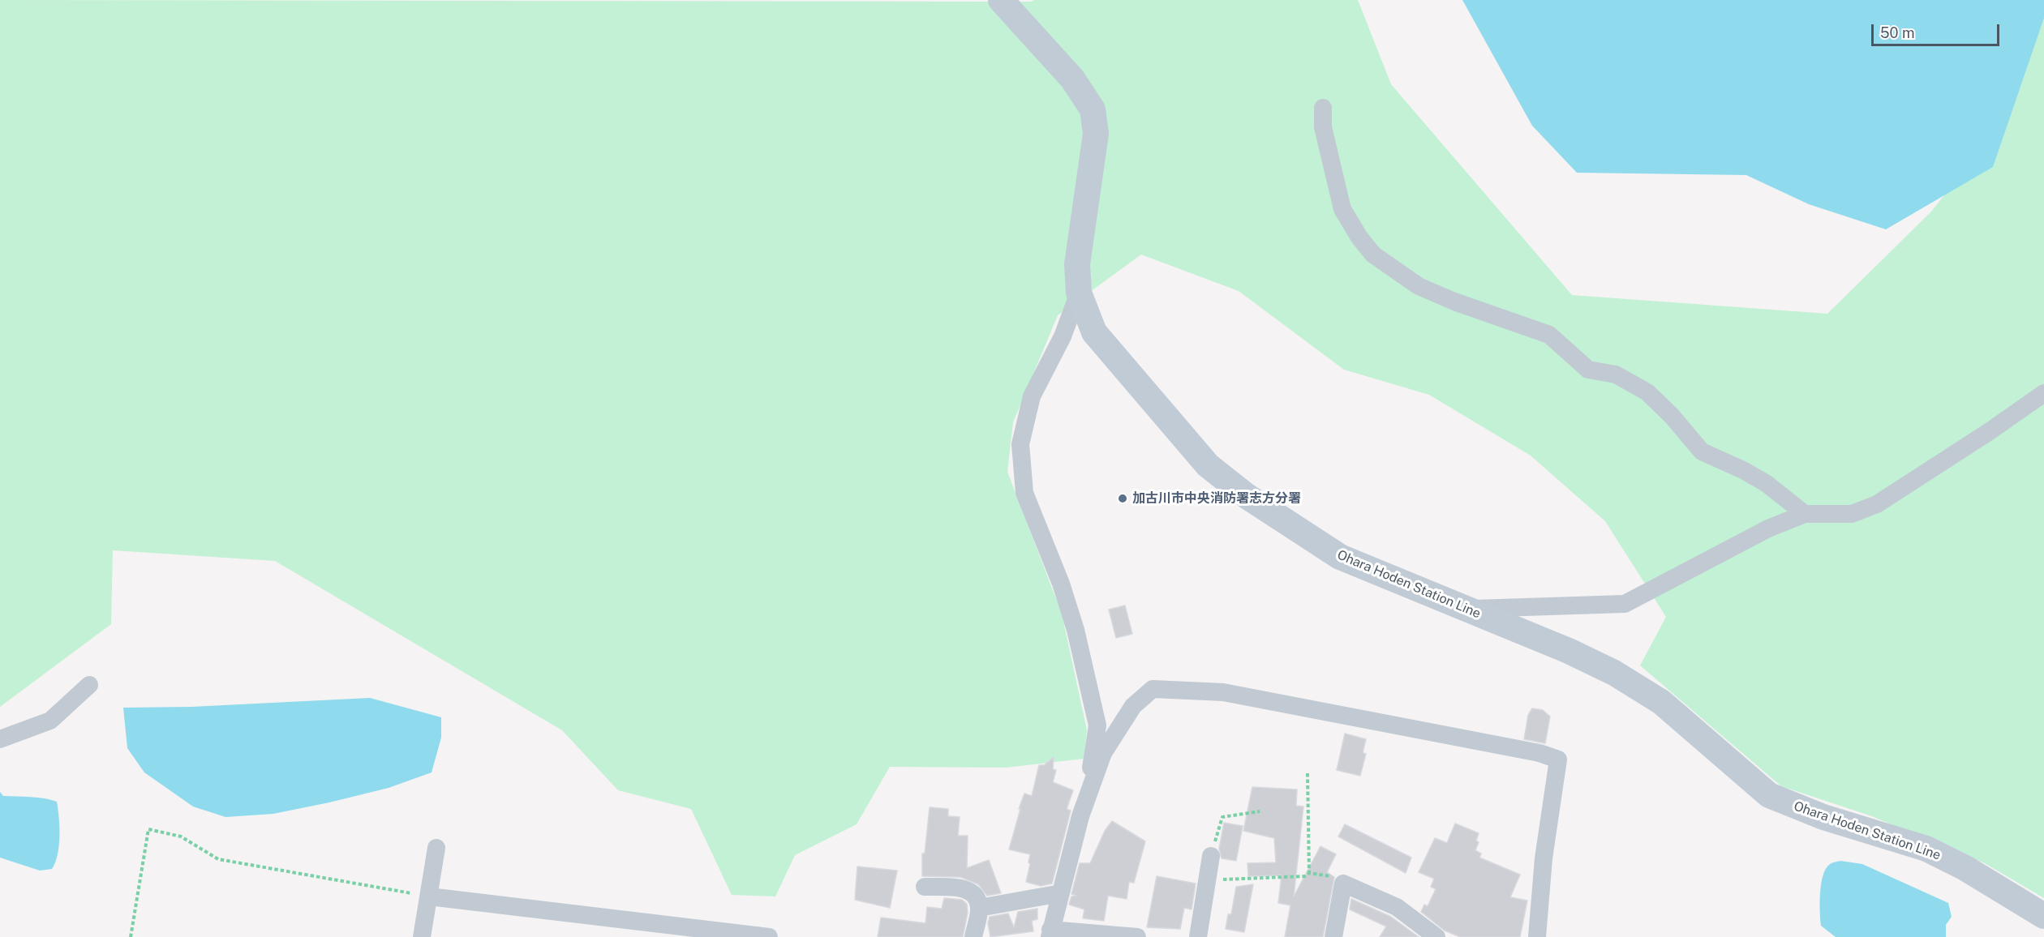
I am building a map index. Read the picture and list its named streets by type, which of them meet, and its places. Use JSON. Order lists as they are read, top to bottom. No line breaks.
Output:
{"streets":{"main road":["Ohara Hoden Station Line"]},"places":["加古川市中央消防署志方分署"],"scale_bar":"50 m"}
